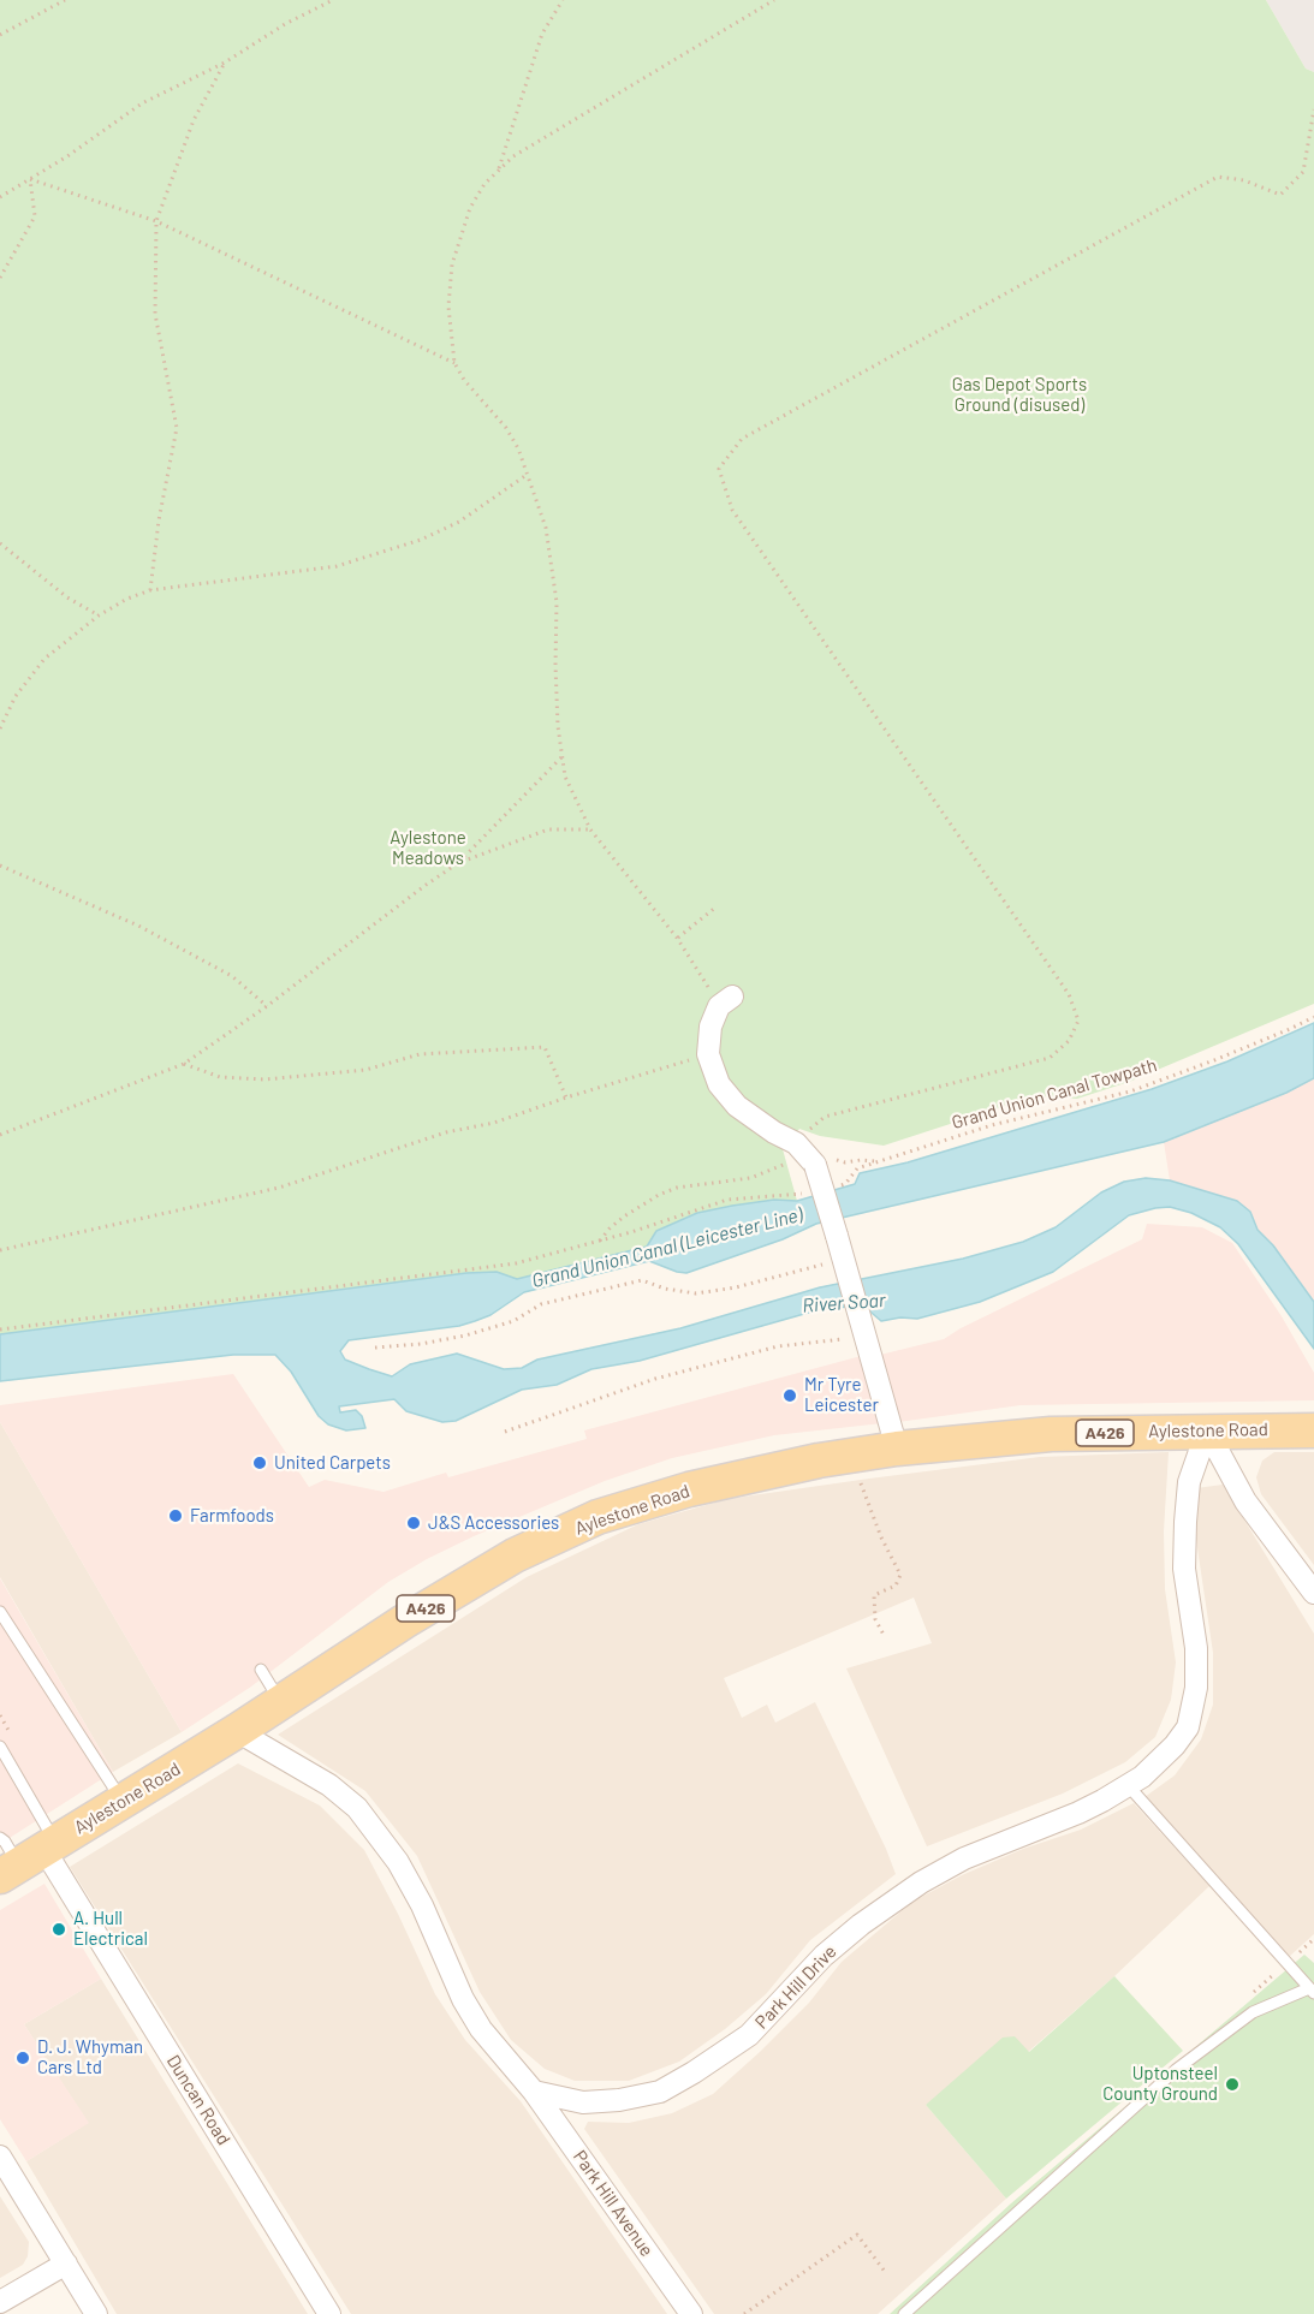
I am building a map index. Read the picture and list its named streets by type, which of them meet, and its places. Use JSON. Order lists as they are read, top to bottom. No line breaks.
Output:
{"streets":{"main road":["Aylestone Road","A426"],"street":["Park Hill Drive","Duncan Road","Park Hill Avenue"],"path":["Grand Union Canal Towpath"]},"crossings":[["Aylestone Road","Park Hill Drive"],["Aylestone Road","Duncan Road"],["Park Hill Drive","Park Hill Avenue"]],"water":["Grand Union Canal (Leicester Line)","River Soar"],"parks":["Gas Depot Sports Ground (disused)","Aylestone Meadows"],"places":["Mr Tyre Leicester","United Carpets","Farmfoods","J&S Accessories","A. Hull Electrical","D. J. Whyman Cars Ltd","Uptonsteel County Ground"]}
